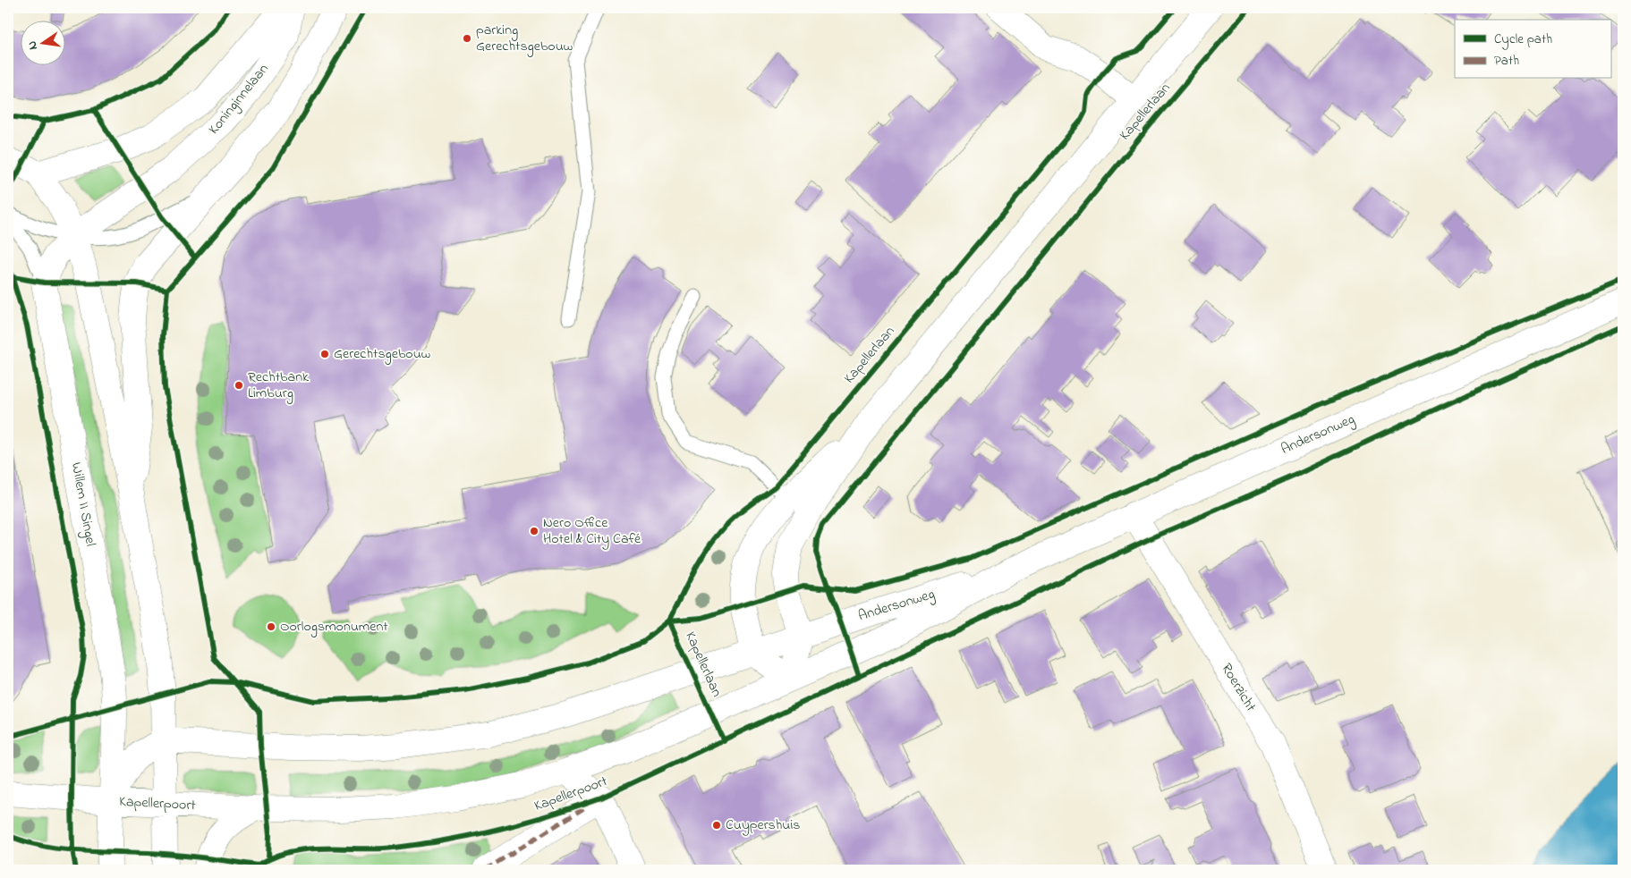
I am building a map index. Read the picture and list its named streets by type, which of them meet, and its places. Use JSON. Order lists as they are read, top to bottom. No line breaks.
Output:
{"streets":{"main road":["Koninginnelaan","Kapellerlaan","Andersonweg","Willem II Singel","Roerzicht","Kapellerpoort"]},"crossings":[["Koninginnelaan","Willem II Singel"],["Kapellerlaan","Andersonweg"],["Andersonweg","Roerzicht"],["Andersonweg","Kapellerpoort"],["Willem II Singel","Kapellerpoort"]],"places":["parking Gerechtsgebouw","Gerechtsgebouw","Rechtbank Limburg","Nero Office Hotel & City Café","Oorlogsmonument","Cuypershuis"],"legend":["Cycle path","Path"],"north":"left"}
